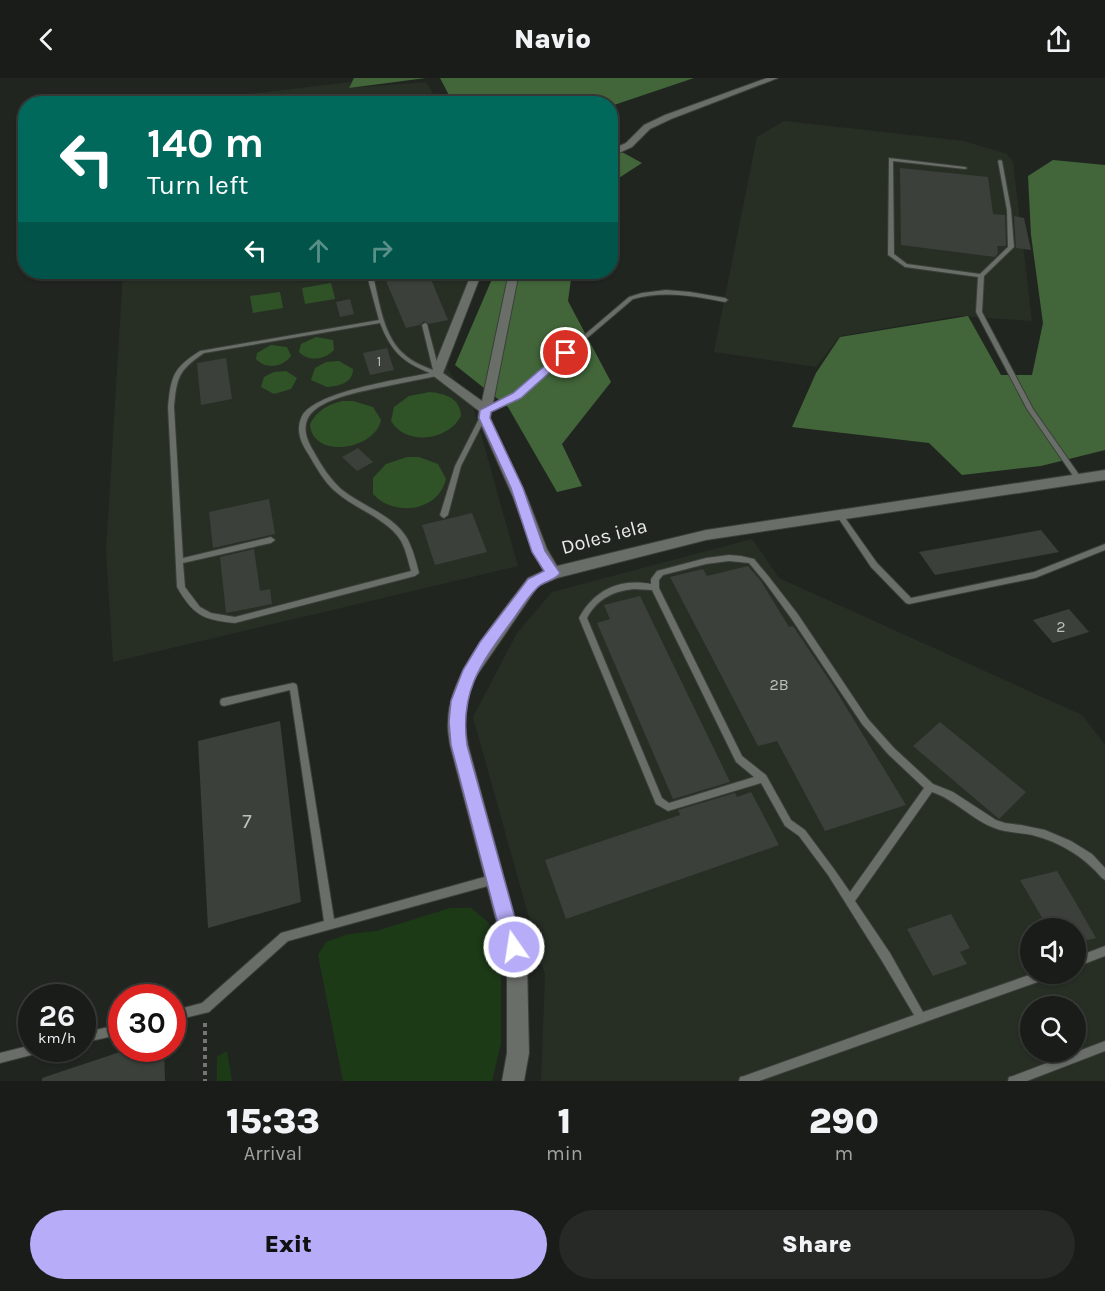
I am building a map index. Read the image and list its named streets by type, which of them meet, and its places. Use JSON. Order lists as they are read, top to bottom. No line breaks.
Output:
{"streets":{"street":["Doles iela"]},"house_numbers":["1","2","2B","7"],"page":{"header":"Navio","turn":["140 m","Turn left"],"speed":"26 km/h","limit":"30","eta":["15:33","Arrival","1","min","290","m"],"buttons":["Exit","Share"]}}
